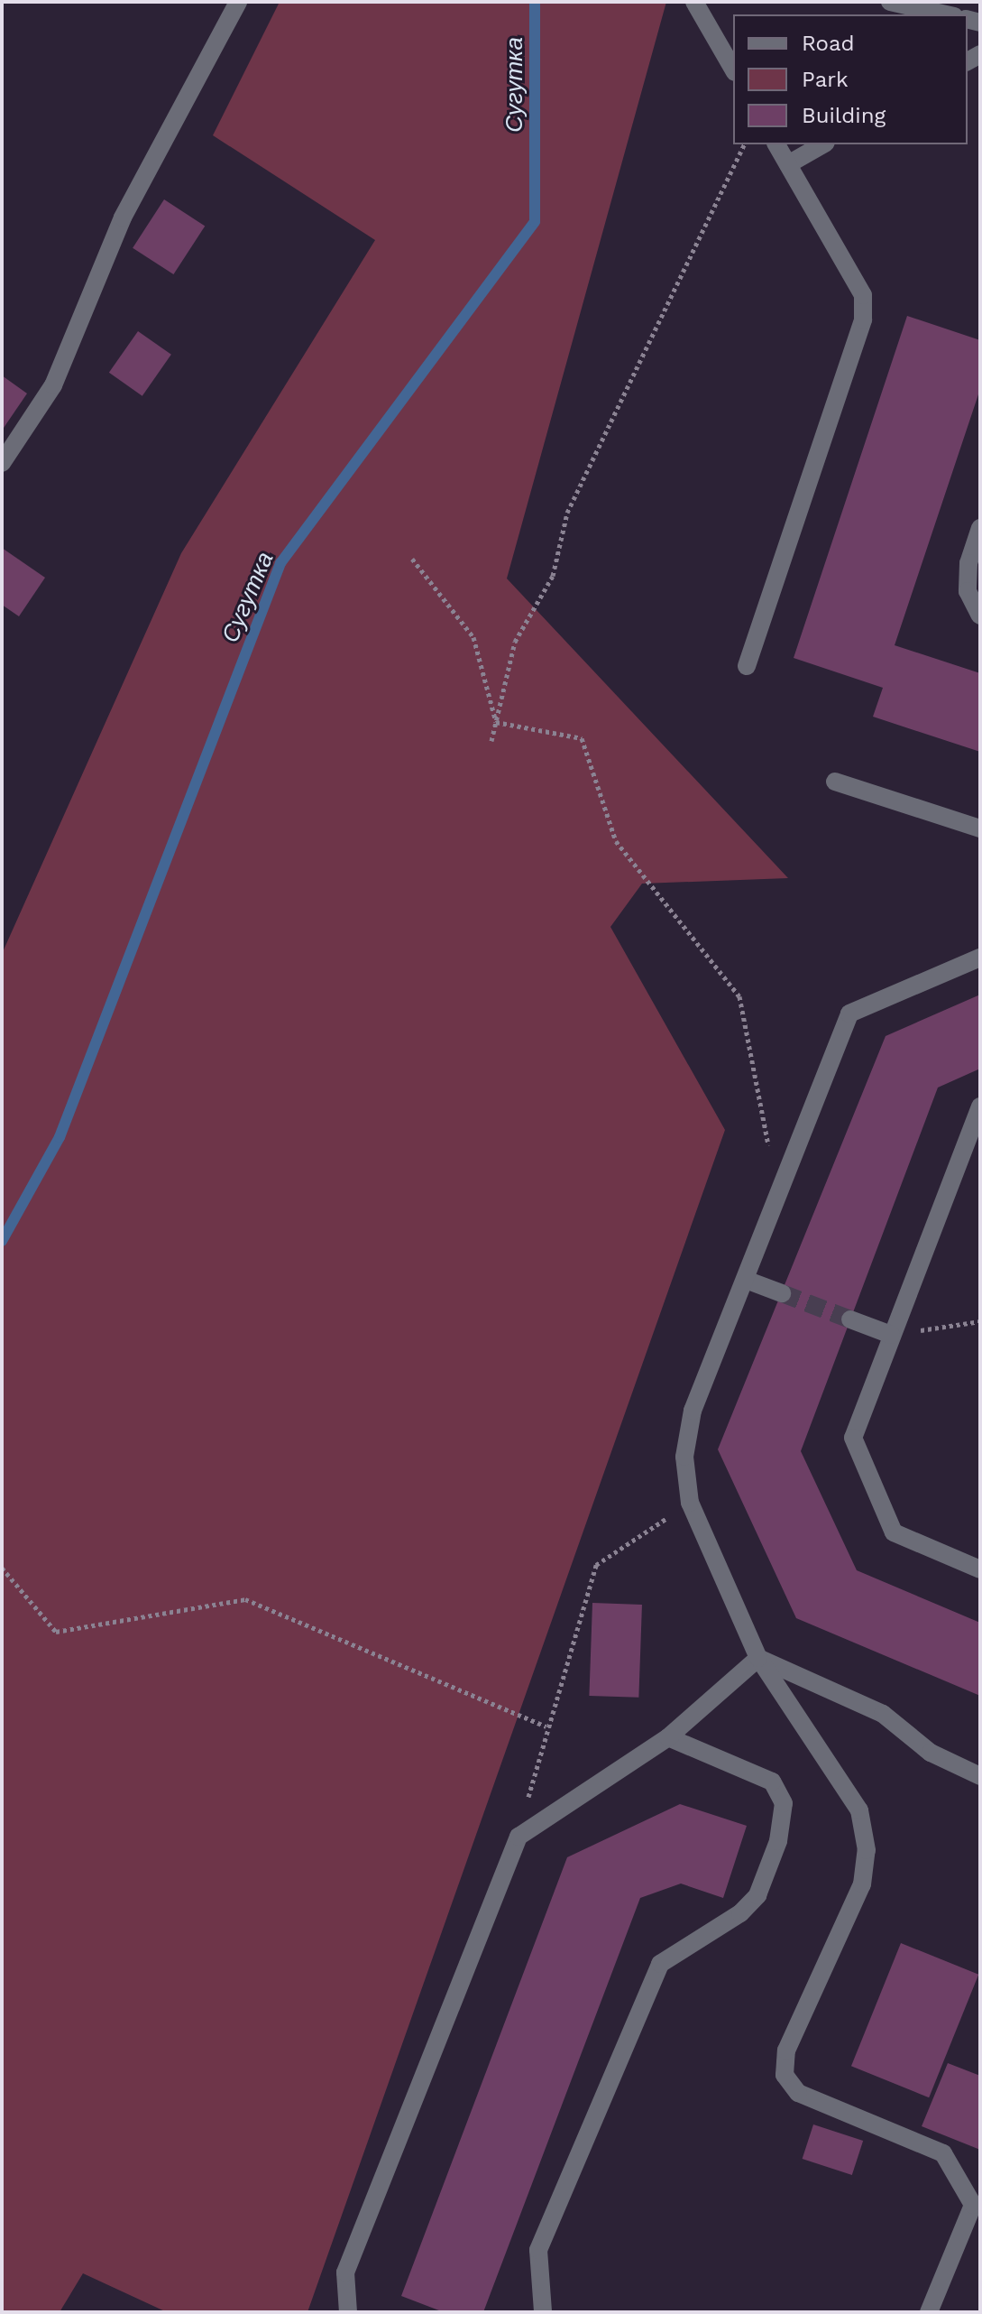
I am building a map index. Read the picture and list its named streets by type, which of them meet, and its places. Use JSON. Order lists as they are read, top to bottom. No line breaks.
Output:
{"water":["Сугутка"],"legend":["Road","Park","Building"]}
